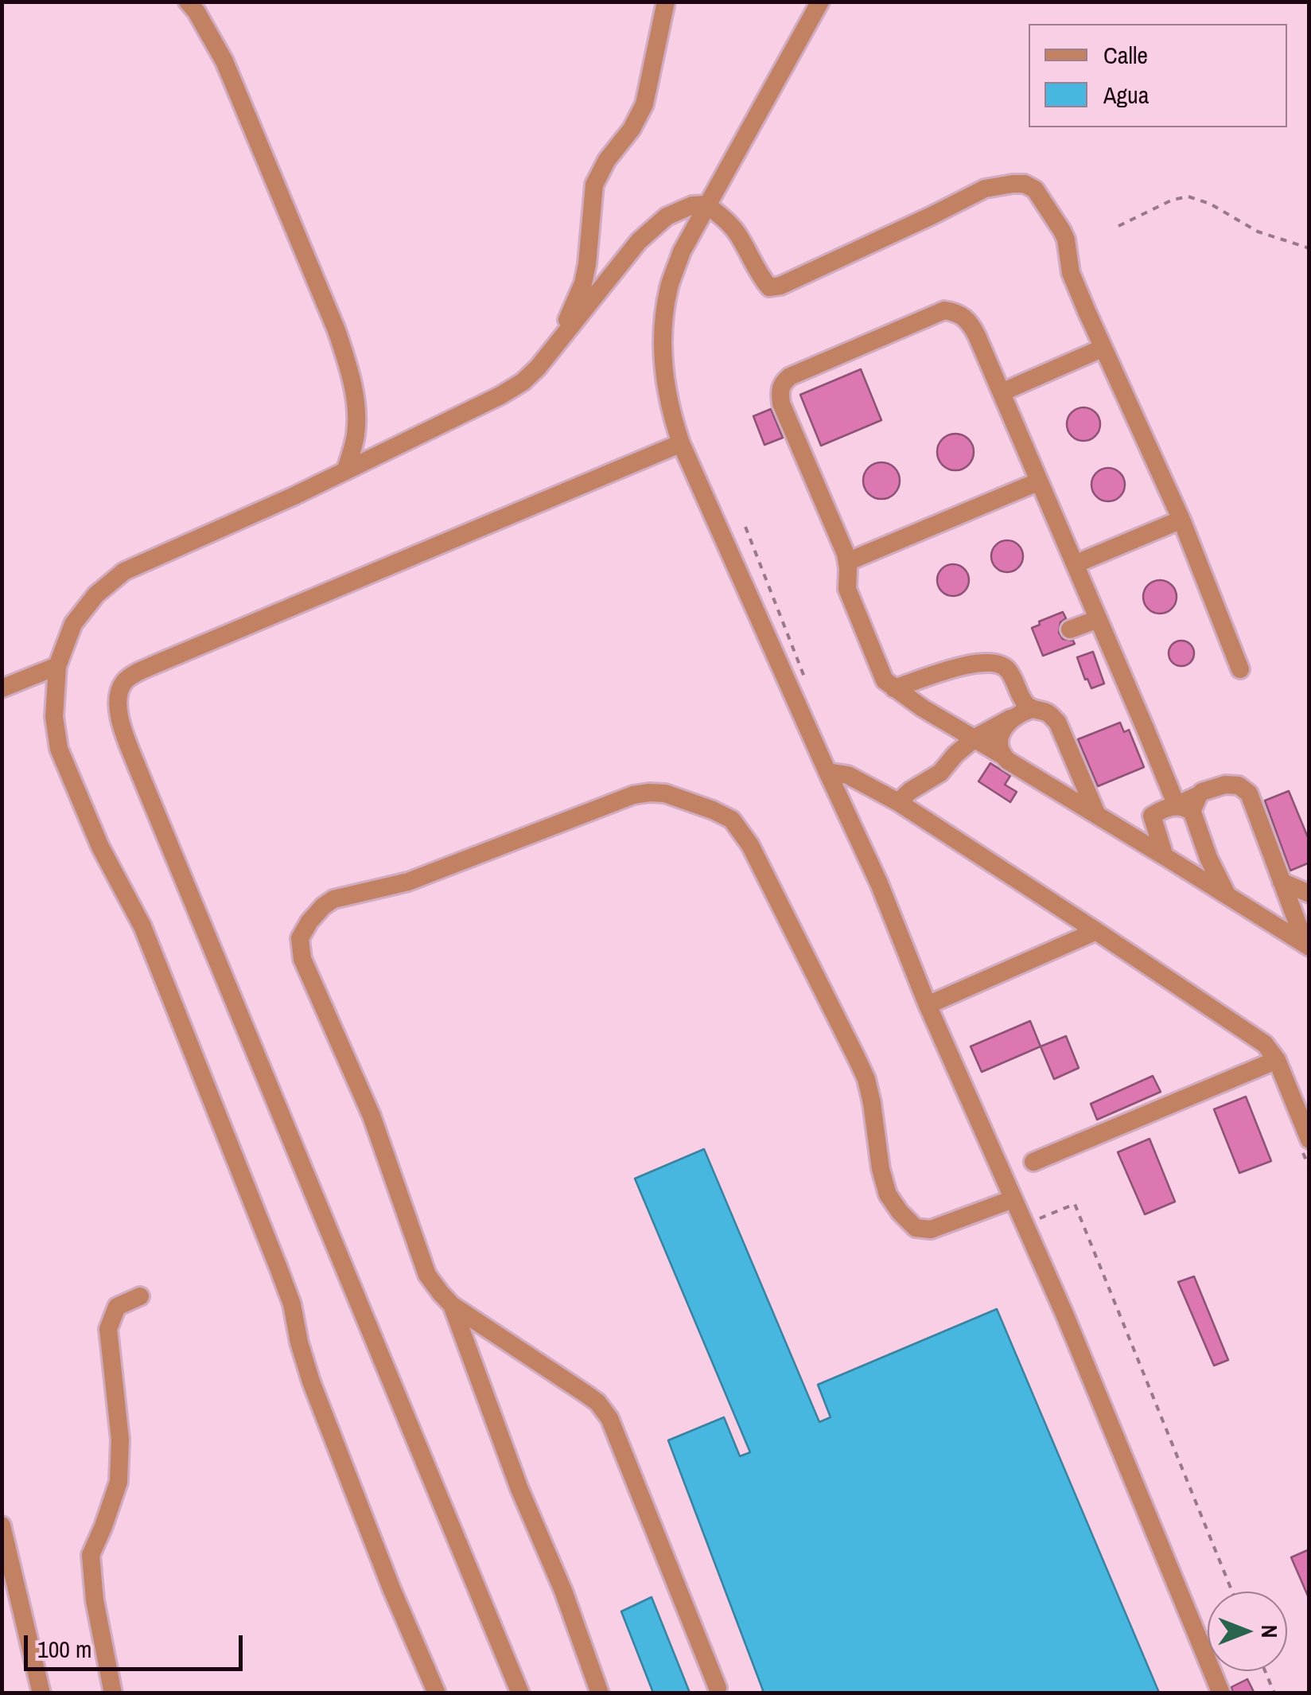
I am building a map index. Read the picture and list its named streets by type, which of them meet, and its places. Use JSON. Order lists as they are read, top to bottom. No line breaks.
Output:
{"legend":["Calle","Agua"],"scale_bar":"100 m","north":"right"}
